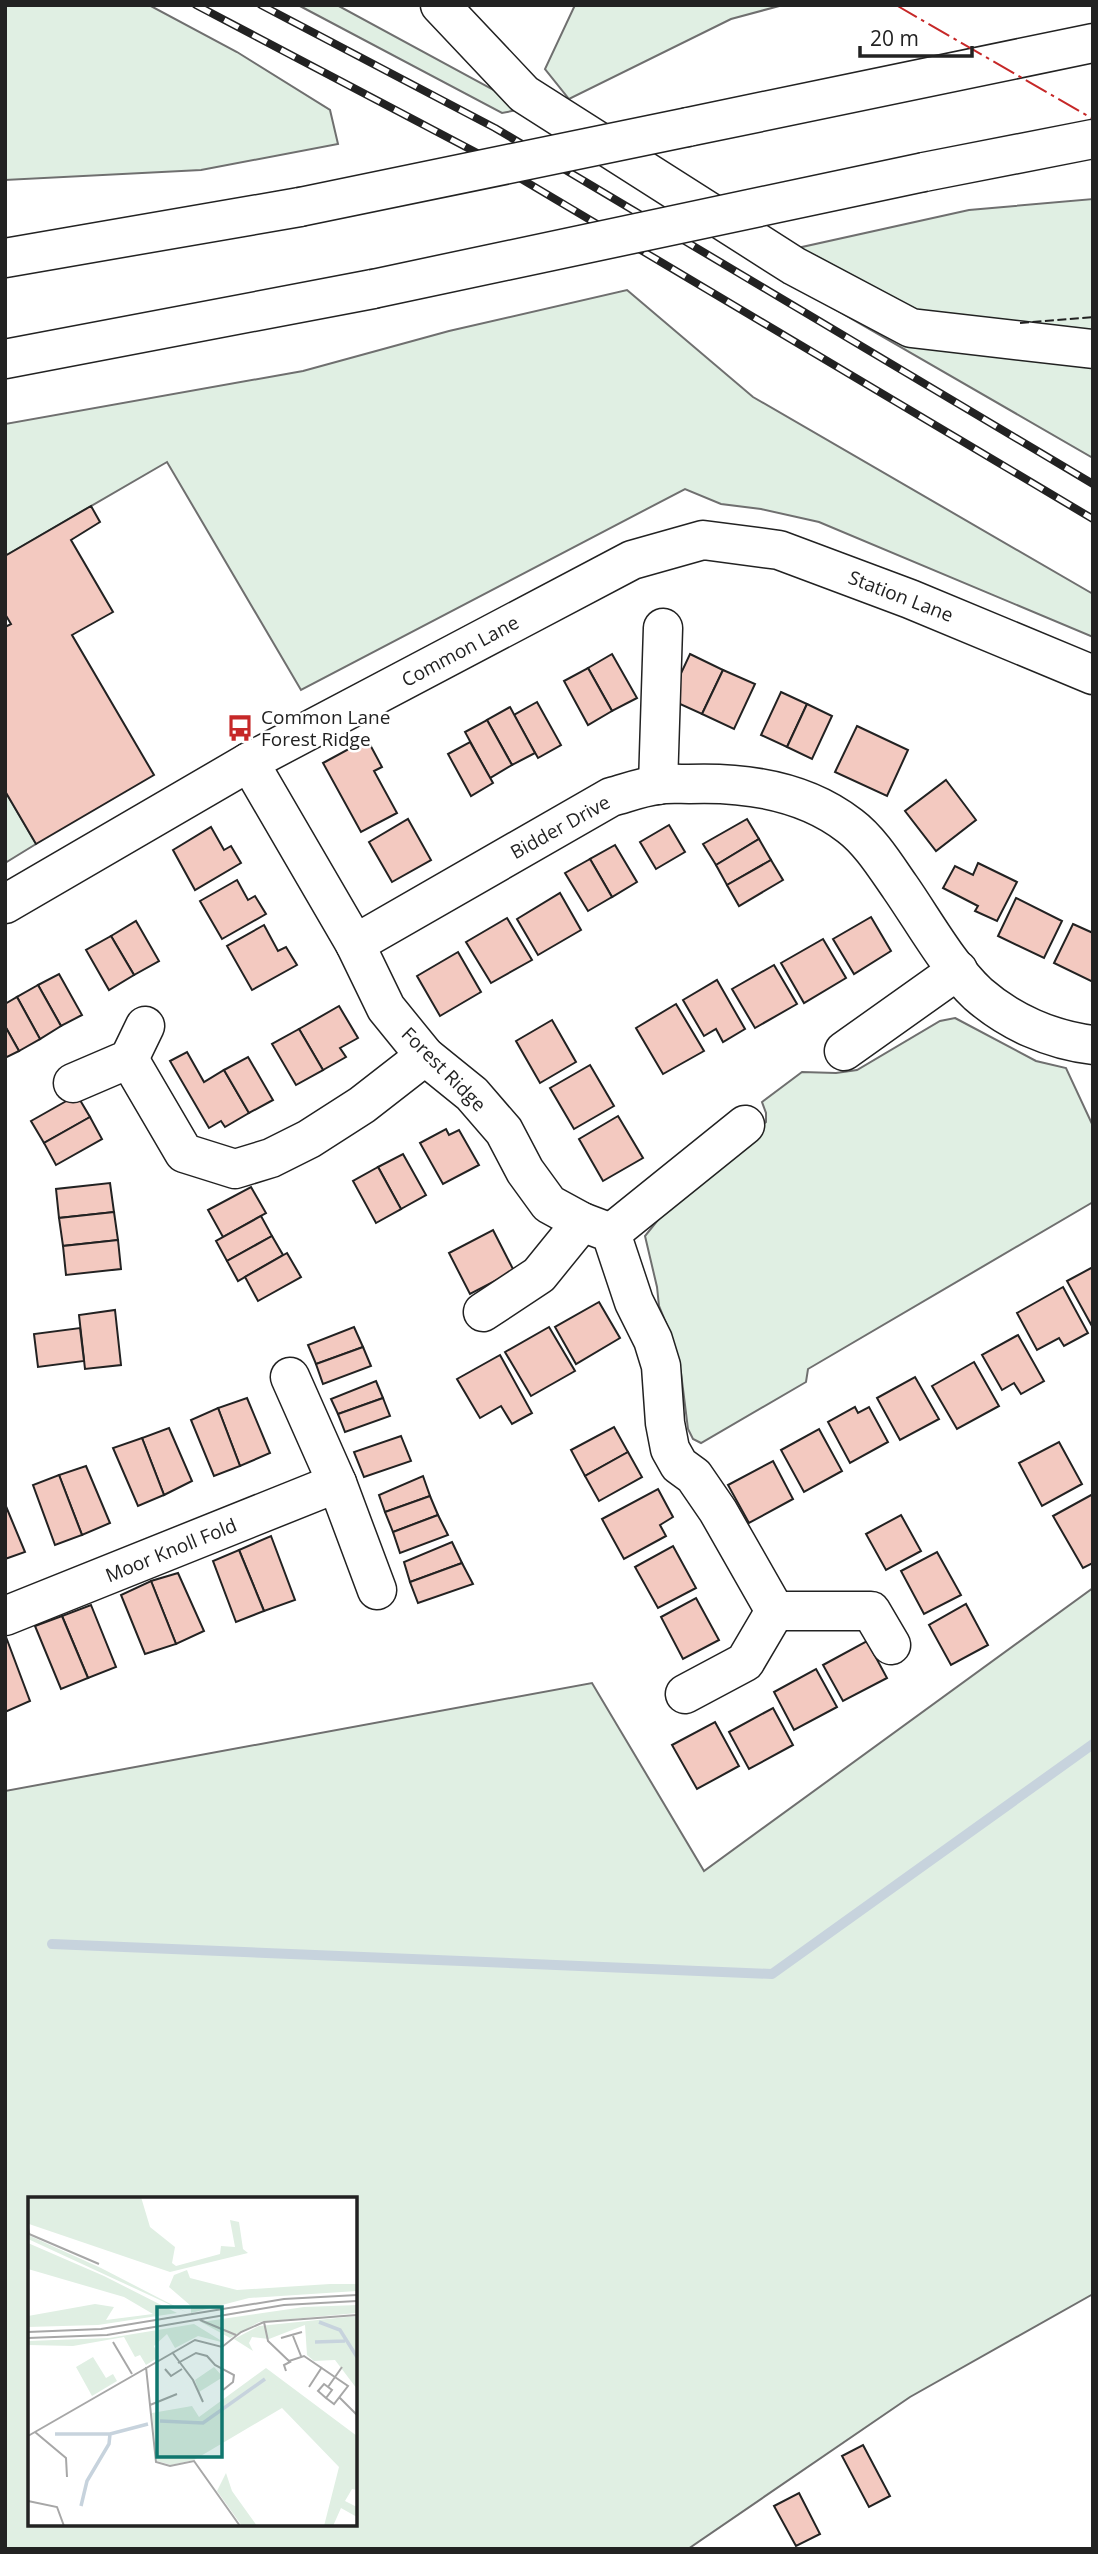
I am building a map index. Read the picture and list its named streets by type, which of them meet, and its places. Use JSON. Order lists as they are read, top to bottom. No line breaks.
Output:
{"streets":{"main road":["Station Lane","Common Lane","Bidder Drive","Forest Ridge","Moor Knoll Fold"]},"crossings":[["Station Lane","Common Lane"],["Common Lane","Forest Ridge"],["Bidder Drive","Forest Ridge"]],"places":{"bus stop":["Common Lane Forest Ridge"]},"scale_bar":"20 m"}
